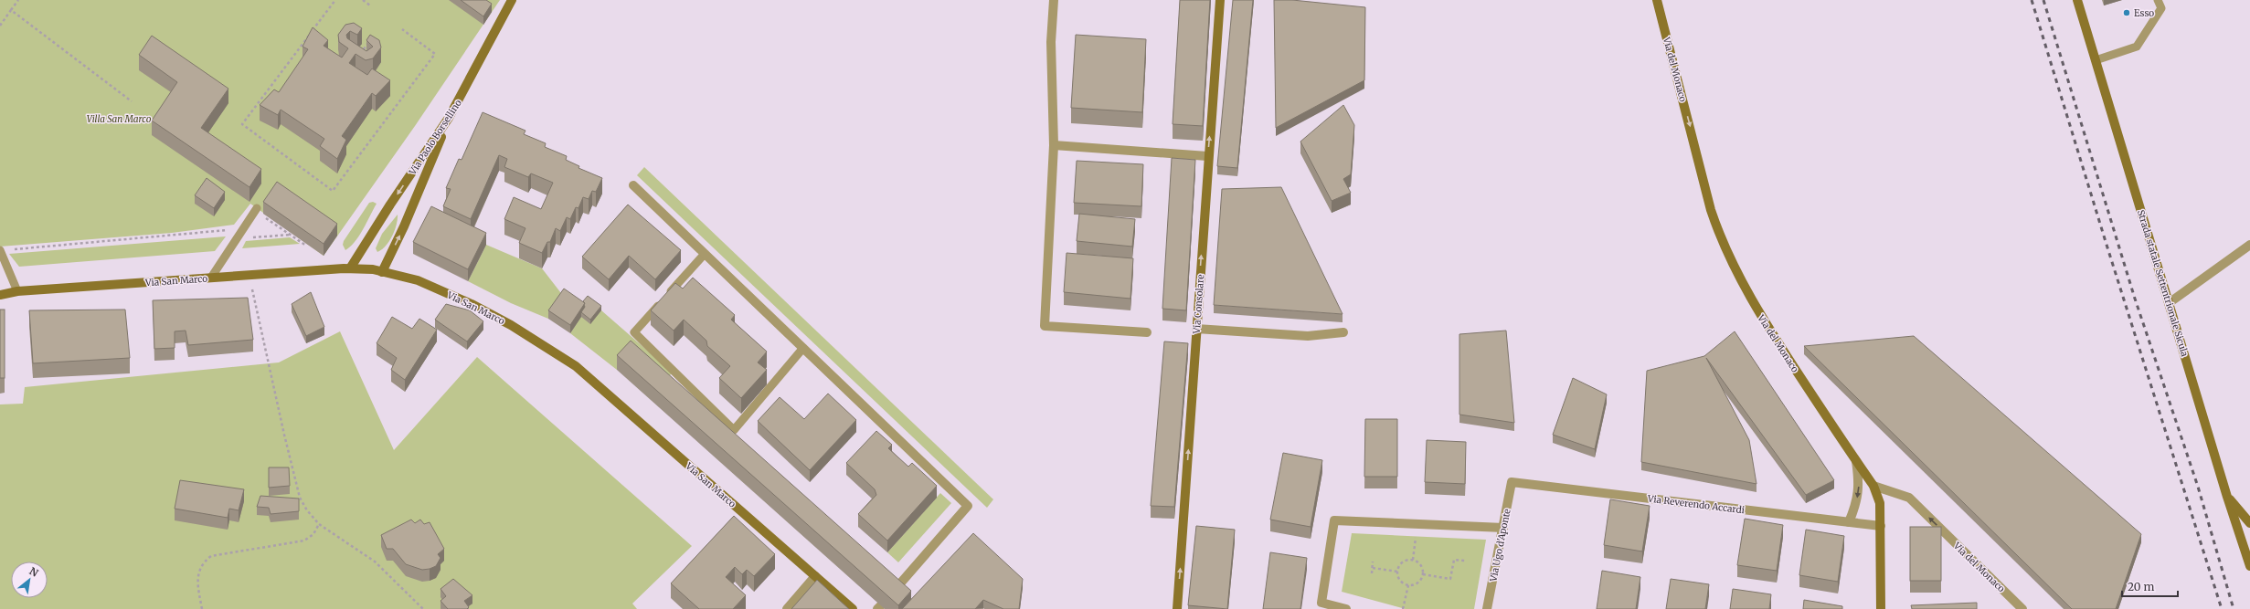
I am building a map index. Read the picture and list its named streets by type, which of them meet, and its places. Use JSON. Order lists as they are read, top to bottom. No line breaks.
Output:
{"streets":{"street":["Via del Monaco","Via Paolo Borsellino","Via San Marco","Strada statale Settentrionale Sicula","Via Consolare","Via Reverendo Accardi","Via Ugo d'Aponte"]},"crossings":[["Via Paolo Borsellino","Via San Marco"],["Via Reverendo Accardi","Via Ugo d'Aponte"]],"one_way":["Via Consolare"],"parks":["Villa San Marco"],"places":["Esso"],"scale_bar":"20 m","north":"top right"}
